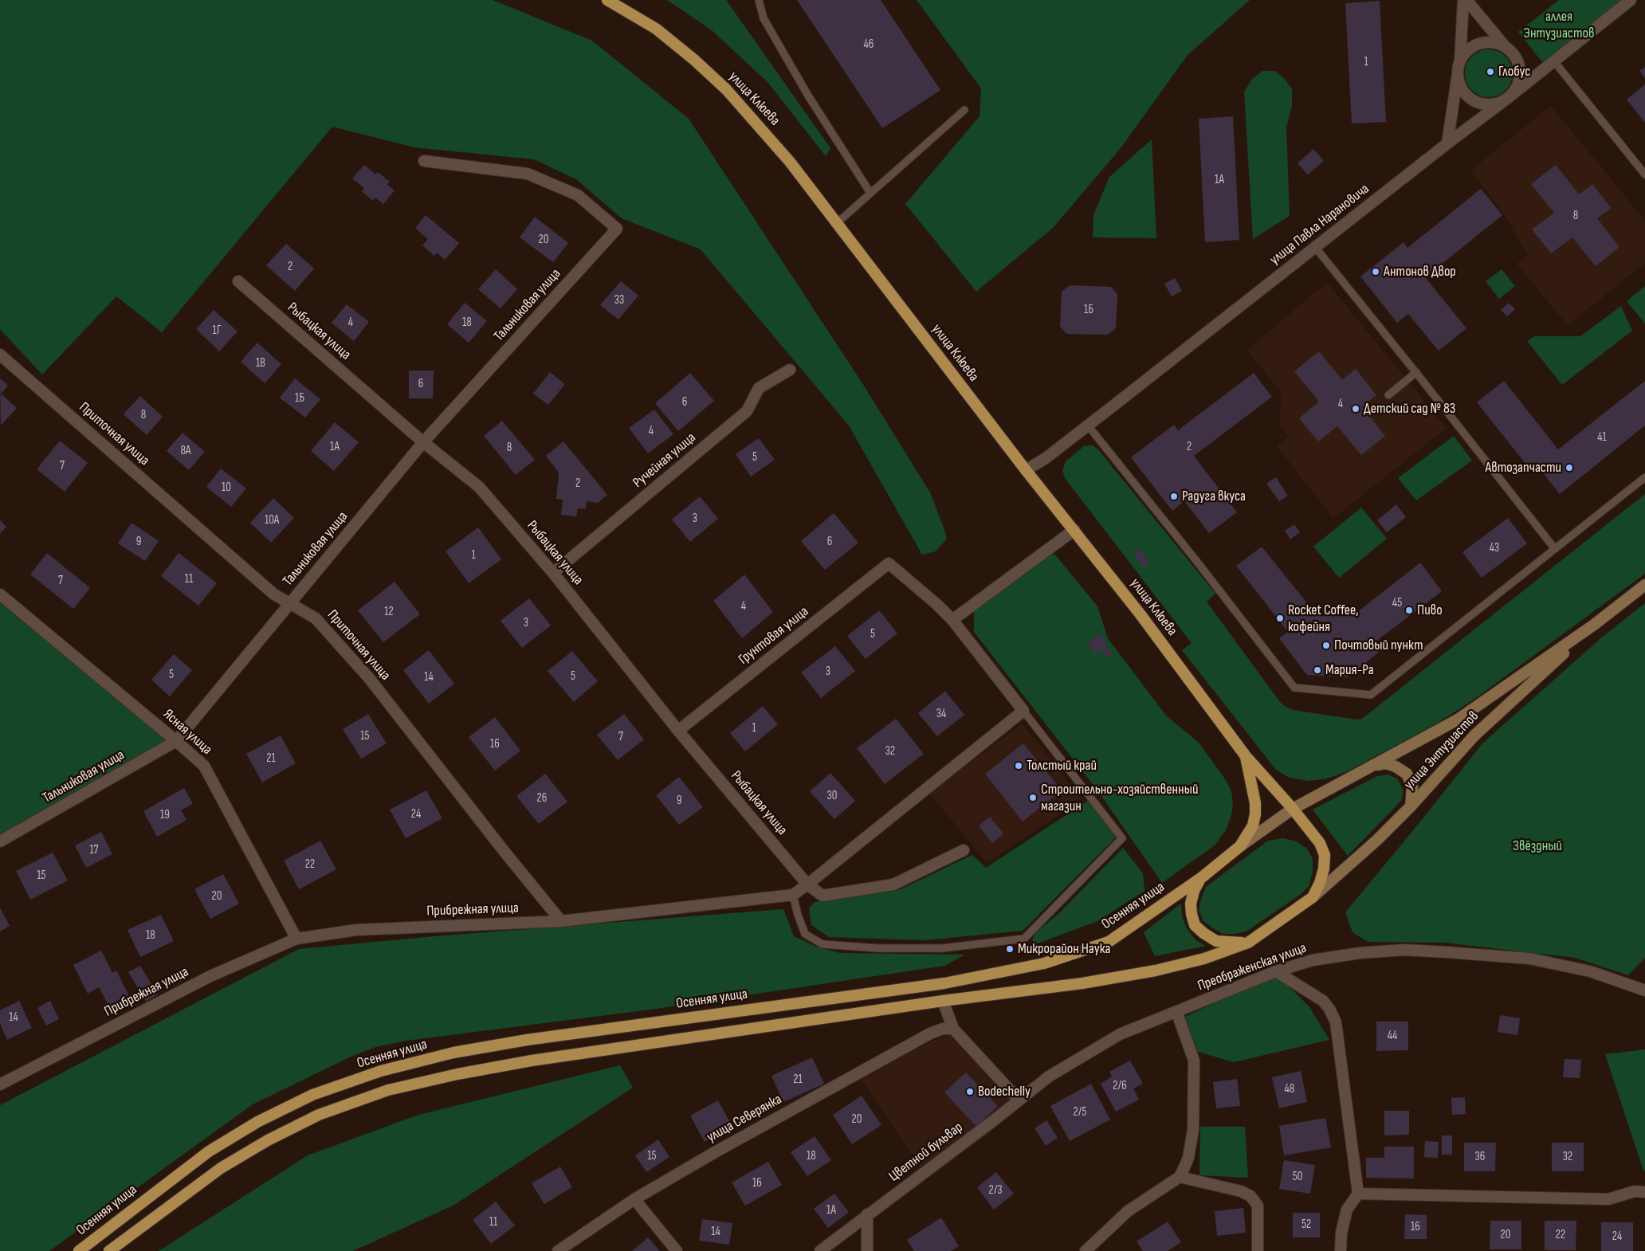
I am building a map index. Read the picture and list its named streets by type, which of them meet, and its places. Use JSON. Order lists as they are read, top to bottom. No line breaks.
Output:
{"streets":{"main road":["улица Клюева","улица Энтузиастов","Осенняя улица"],"street":["улица Павла Нарановича","Тальниковая улица","Рыбацкая улица","Приточная улица","Ручейная улица","Грунтовая улица","Ясная улица","Прибрежная улица","Преображенская улица","улица Северянка","Цветной бульвар"]},"crossings":[["улица Клюева","улица Павла Нарановича"],["улица Клюева","улица Энтузиастов"],["улица Клюева","Осенняя улица"],["Тальниковая улица","Рыбацкая улица"],["Тальниковая улица","Приточная улица"],["Тальниковая улица","Ясная улица"],["Рыбацкая улица","Ручейная улица"],["Рыбацкая улица","Грунтовая улица"],["Рыбацкая улица","Прибрежная улица"],["Приточная улица","Прибрежная улица"],["Ясная улица","Прибрежная улица"],["улица Энтузиастов","Осенняя улица"],["Преображенская улица","Цветной бульвар"]],"parks":["аллея Энтузиастов","Звёздный"],"places":["Глобус","Антонов Двор","Детский сад № 83","Автозапчасти","Радуга вкуса","Пиво","Rocket Coffee, кофейня","Почтовый пункт","Мария-Ра","Толстый край","Строительно-хозяйственный магазин","Микрорайон Наука","Bodechelly"],"house_numbers":["46","1","1А","8","20","2","33","1Б","4","18","1Г","1В","6","1Б","6","4","8","4","41","1А","2","8","8А","5","7","2","10","3","10А","9","6","43","1","11","7","45","4","12","3","5","3","5","5","14","34","1","15","7","16","32","21","30","26","9","24","19","17","22","15","20","18","14","44","21","2/6","48","2/5","20","15","18","36","32","50","16","2/3","1А","11","52","16","14","20","22","24"]}
